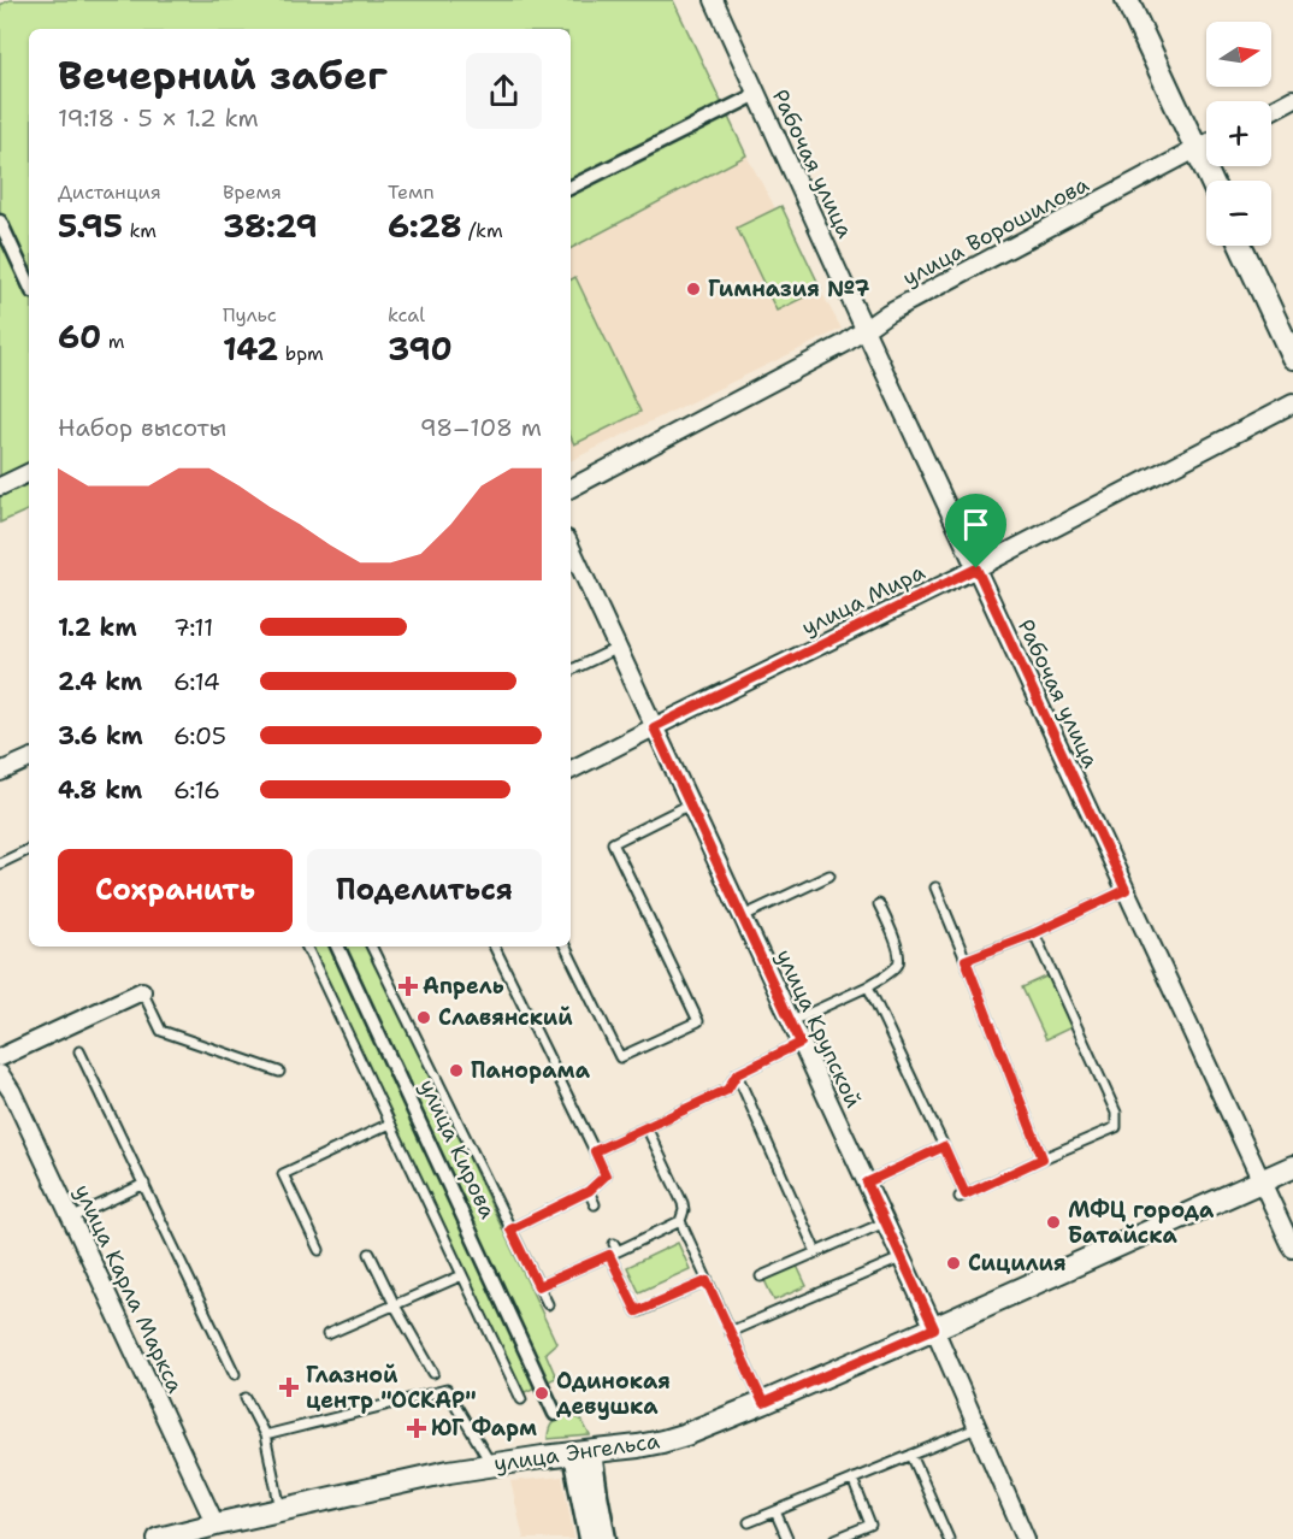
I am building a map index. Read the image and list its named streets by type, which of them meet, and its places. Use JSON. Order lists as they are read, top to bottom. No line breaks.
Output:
{"streets":{"main road":["улица Энгельса"],"street":["Рабочая улица","улица Ворошилова","улица Мира","улица Крупской","улица Кирова","улица Карла Маркса"]},"crossings":[["Рабочая улица","улица Ворошилова"],["Рабочая улица","улица Мира"],["Рабочая улица","улица Энгельса"],["улица Мира","улица Крупской"],["улица Крупской","улица Энгельса"],["улица Карла Маркса","улица Энгельса"]],"places":{"other":["Гимназия №7","Славянский","Панорама","МФЦ города Батайска","Сицилия","Одинокая девушка"],"health":["Апрель","Глазной центр \"ОСКАР\"","ЮГ Фарм"]},"north":"right","page":{"map_buttons":["+","−"],"heading":["Вечерний забег","19:18 · 5 × 1.2 km"],"stats":[["Дистанция","5.95 km"],["Время","38:29"],["Темп","6:28 /km"],["60 m"],["Пульс","142 bpm"],["kcal","390"]],"chart":["Набор высоты","98–108 m"],"list":[{"name":"1.2 km","note":"7:11"},{"name":"2.4 km","note":"6:14"},{"name":"3.6 km","note":"6:05"},{"name":"4.8 km","note":"6:16"}],"buttons":["Сохранить","Поделиться"]}}
